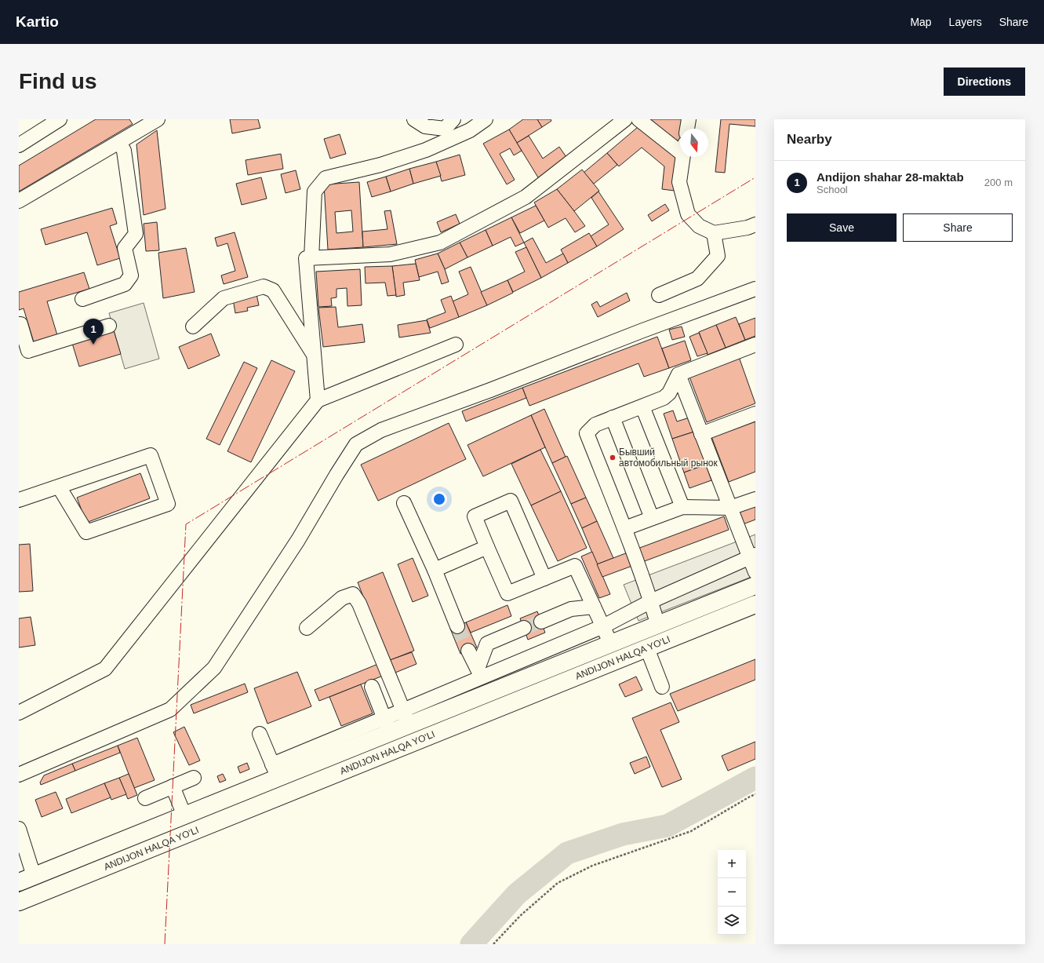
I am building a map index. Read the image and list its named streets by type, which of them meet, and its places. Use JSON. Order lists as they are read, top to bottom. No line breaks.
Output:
{"streets":{"highway":["ANDIJON HALQA YO‘LI"]},"places":["Бывший автомобильный рынок"],"north":"bottom","page":{"header":"Kartio","nav":["Map","Layers","Share"],"buttons":["Directions",["Save","Share"]],"title":"Find us","heading":"Nearby","list":[{"mark":"1","name":"Andijon shahar 28-maktab","note":"School","value":"200 m"}],"pins":"1","map_buttons":["+","−"]}}
